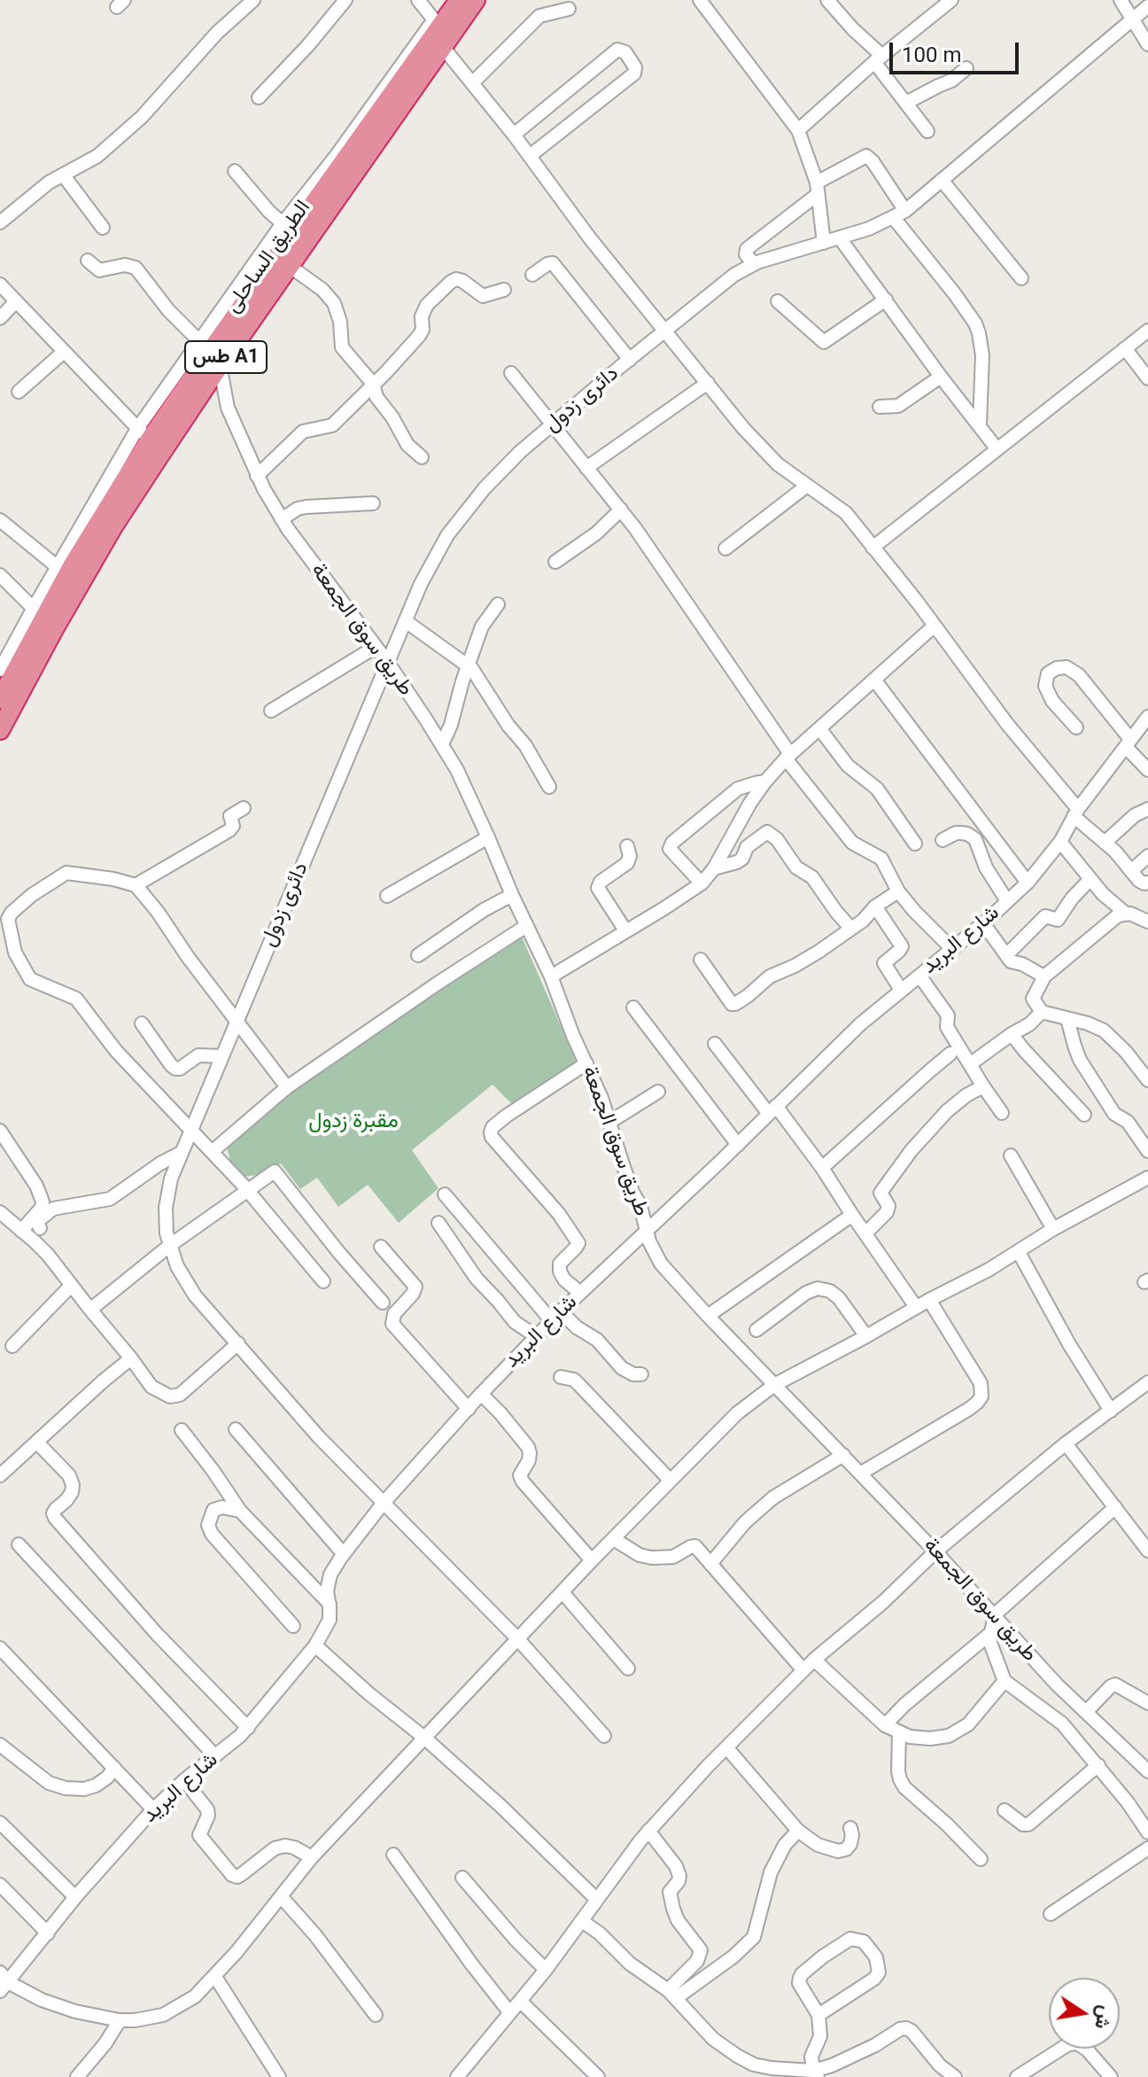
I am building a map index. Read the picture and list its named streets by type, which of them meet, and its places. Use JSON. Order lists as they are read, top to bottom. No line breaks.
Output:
{"streets":{"highway":["الطريق الساحلى","طس A1"],"street":["دائرى زدول","طريق سوق الجمعة","شارع البريد"]},"crossings":[["الطريق الساحلى","طريق سوق الجمعة"],["دائرى زدول","طريق سوق الجمعة"],["دائرى زدول","شارع البريد"],["طريق سوق الجمعة","شارع البريد"]],"parks":["مقبرة زدول"],"scale_bar":"100 m","north":"right"}
